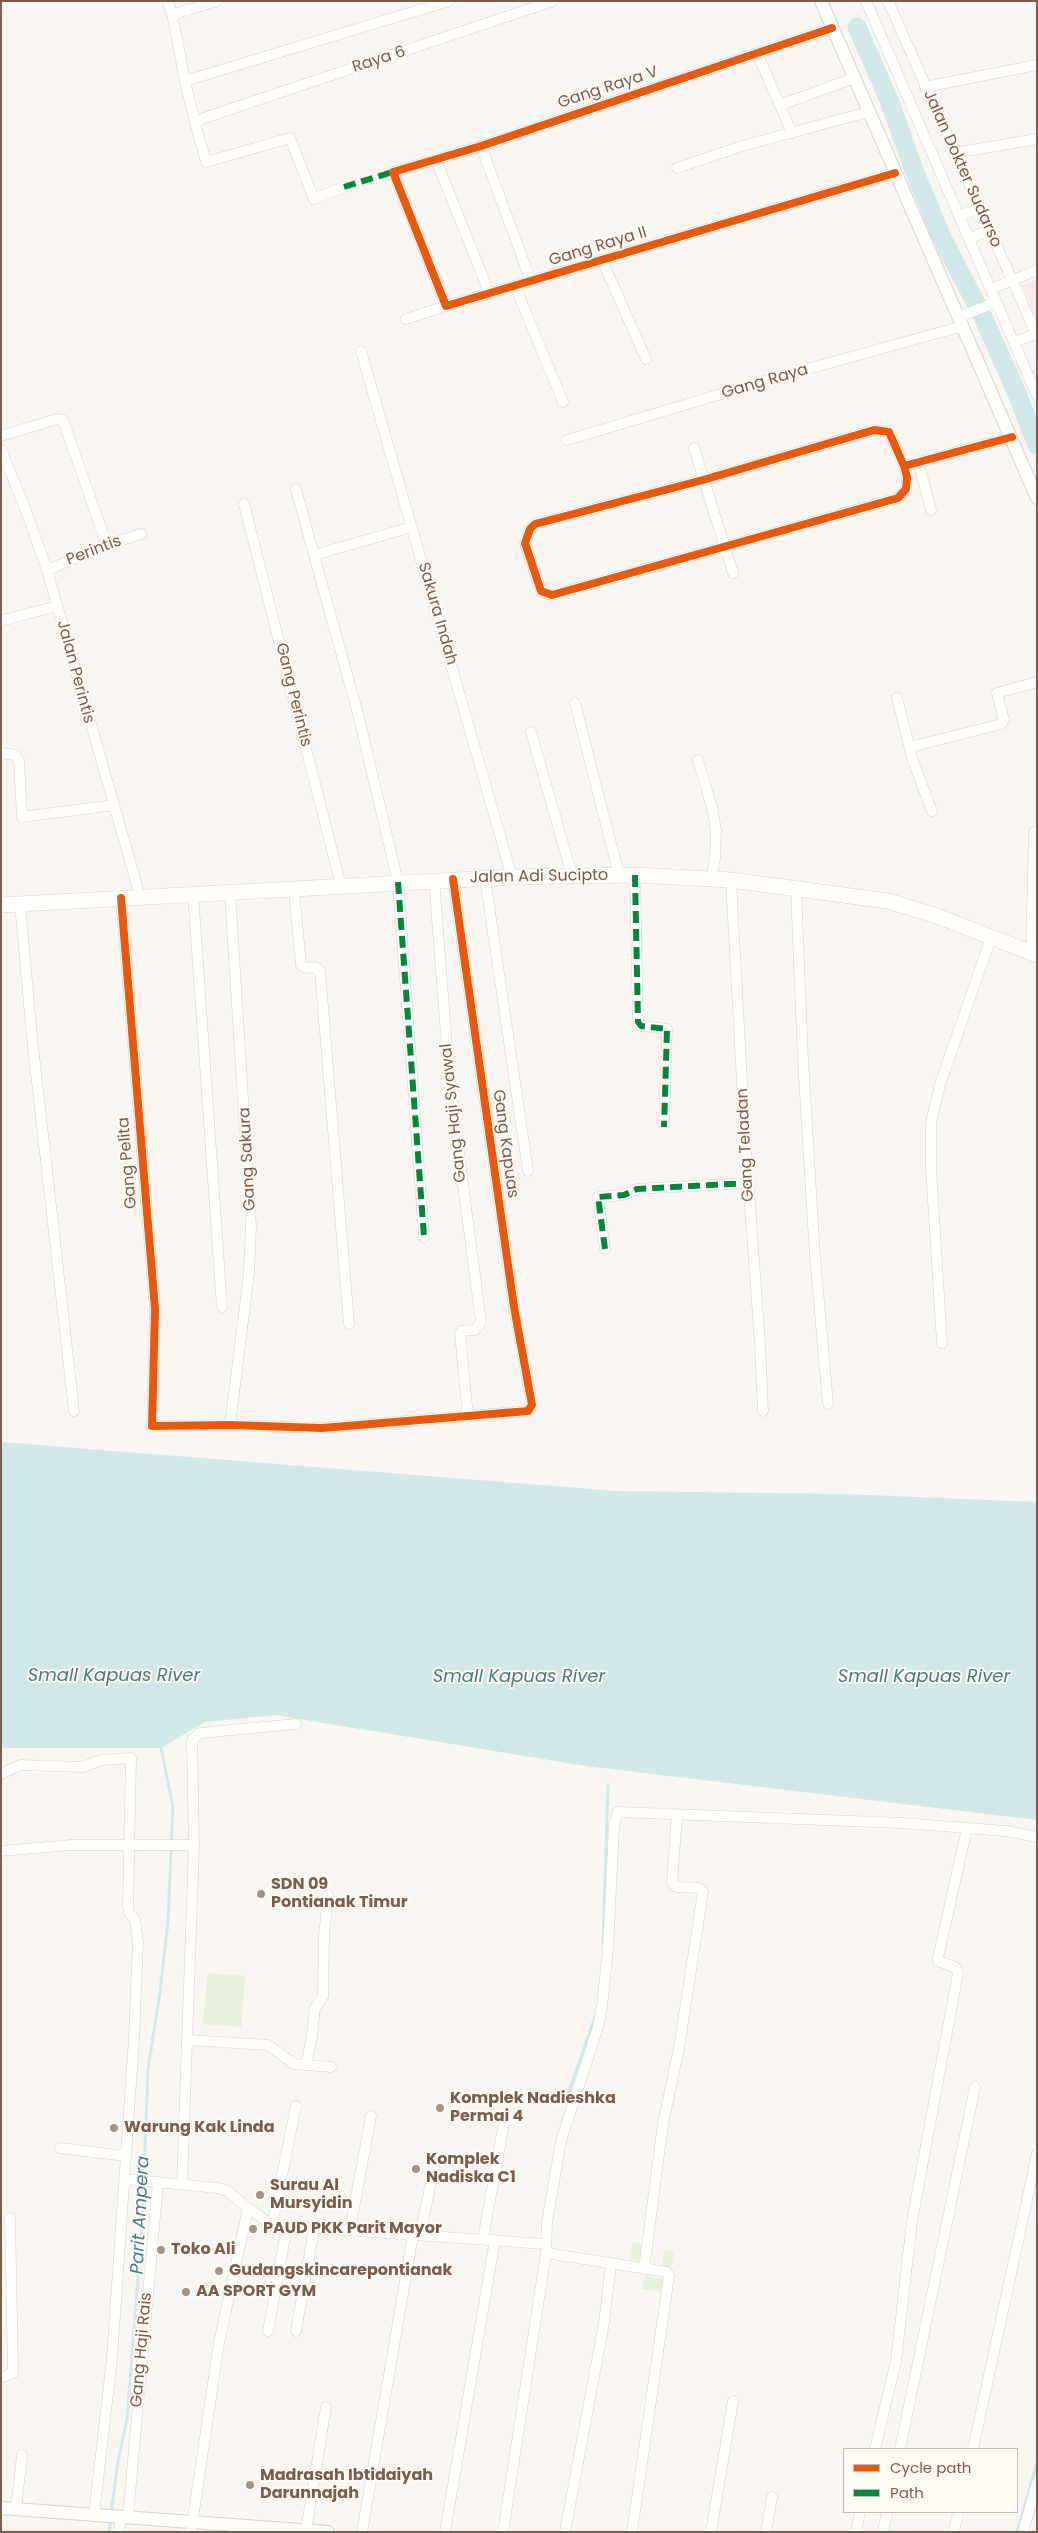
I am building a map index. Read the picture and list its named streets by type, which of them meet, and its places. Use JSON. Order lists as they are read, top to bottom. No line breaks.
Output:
{"streets":{"main road":["Jalan Adi Sucipto"],"street":["Raya 6","Gang Raya V","Jalan Dokter Sudarso","Gang Raya II","Gang Raya","Perintis","Sakura Indah","Jalan Perintis","Gang Perintis","Gang Haji Syawal","Gang Kapuas","Gang Teladan","Gang Sakura","Gang Pelita","Gang Haji Rais"]},"crossings":[["Gang Raya V","Gang Raya II"],["Perintis","Jalan Perintis"],["Sakura Indah","Jalan Adi Sucipto"],["Jalan Perintis","Jalan Adi Sucipto"],["Gang Perintis","Jalan Adi Sucipto"],["Jalan Adi Sucipto","Gang Haji Syawal"],["Jalan Adi Sucipto","Gang Kapuas"],["Jalan Adi Sucipto","Gang Teladan"],["Jalan Adi Sucipto","Gang Sakura"],["Jalan Adi Sucipto","Gang Pelita"],["Gang Haji Syawal","Gang Kapuas"],["Gang Sakura","Gang Pelita"]],"water":["Small Kapuas River","Parit Ampera"],"places":["SDN 09 Pontianak Timur","Komplek Nadieshka Permai 4","Warung Kak Linda","Komplek Nadiska C1","Surau Al Mursyidin","PAUD PKK Parit Mayor","Toko Ali","Gudangskincarepontianak","AA SPORT GYM","Madrasah Ibtidaiyah Darunnajah"],"legend":["Cycle path","Path"]}
